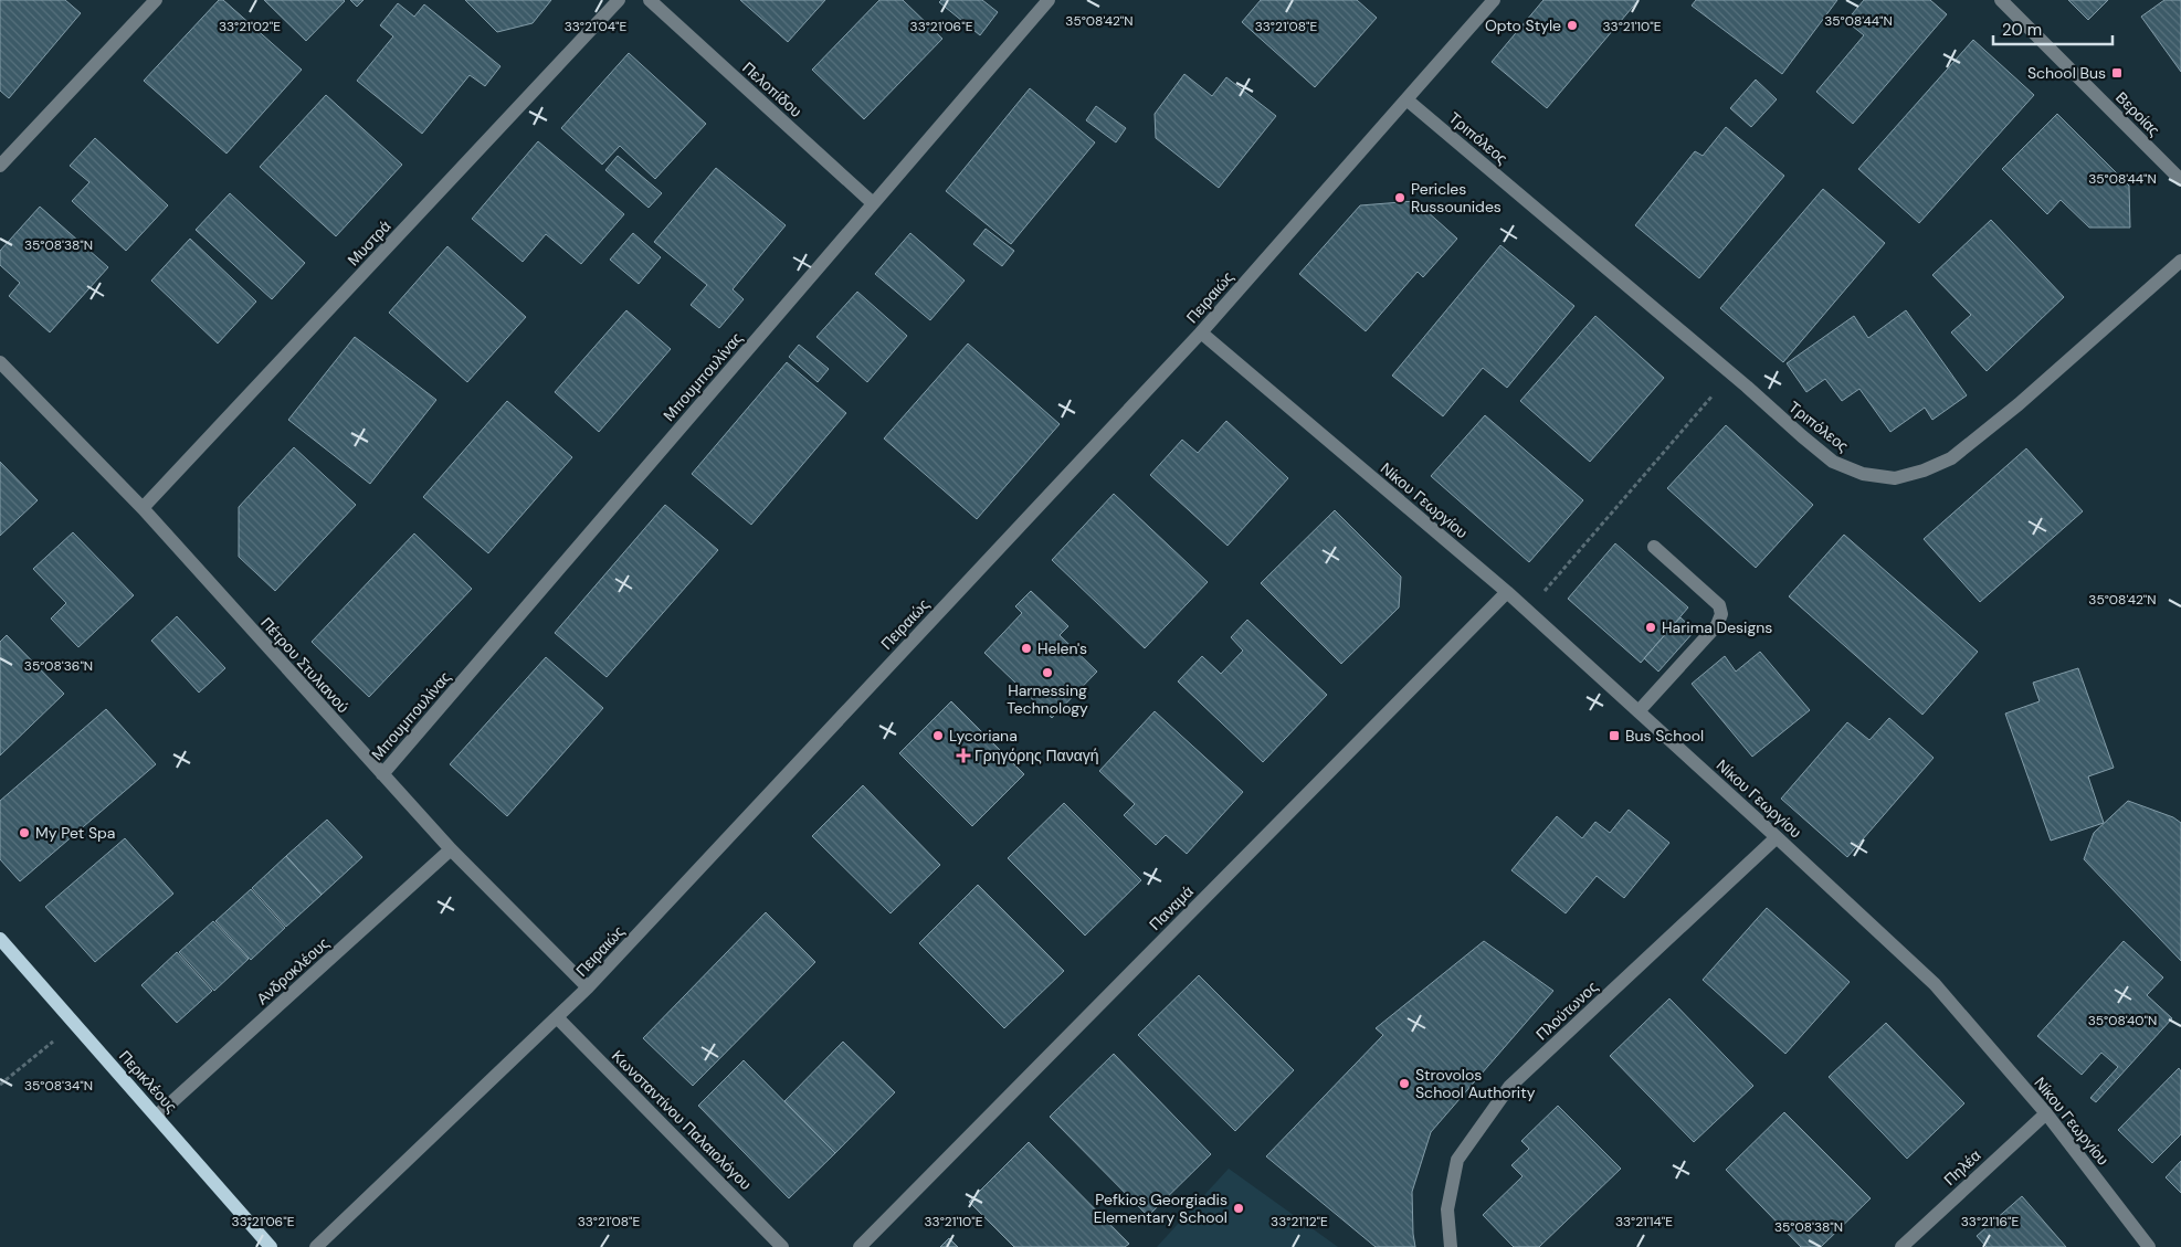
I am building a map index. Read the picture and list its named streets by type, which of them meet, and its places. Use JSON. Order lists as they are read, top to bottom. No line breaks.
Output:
{"streets":{"main road":["Περικλέους"],"street":["Πελοπίδου","Βεροίας","Τριπόλεος","Μυστρά","Πειραιώς","Μπουμπουλίνας","Νίκου Γεωργίου","Πέτρου Στυλιανού","Παναμά","Ανδροκλέους","Πλούτωνος","Κωνσταντίνου Παλαιολόγου","Πηλέα"]},"crossings":[["Πελοπίδου","Μπουμπουλίνας"],["Τριπόλεος","Πειραιώς"],["Μυστρά","Πέτρου Στυλιανού"],["Πειραιώς","Νίκου Γεωργίου"],["Πειραιώς","Πέτρου Στυλιανού"],["Πειραιώς","Κωνσταντίνου Παλαιολόγου"],["Μπουμπουλίνας","Πέτρου Στυλιανού"],["Νίκου Γεωργίου","Παναμά"],["Νίκου Γεωργίου","Πλούτωνος"],["Νίκου Γεωργίου","Πηλέα"],["Πέτρου Στυλιανού","Ανδροκλέους"],["Ανδροκλέους","Περικλέους"]],"places":{"other":["Opto Style","Pericles Russounides","Harima Designs","Helen's","Harnessing Technology","Lycoriana","My Pet Spa","Strovolos School Authority","Pefkios Georgiadis Elementary School"],"transit":["School Bus","Bus School"],"health":["Γρηγόρης Παναγή"]},"scale_bar":"20 m","coordinates":["35°08'42\"N","35°08'44\"N","33°21'02\"E","33°21'04\"E","33°21'06\"E","33°21'08\"E","33°21'10\"E","35°08'38\"N","35°08'36\"N","35°08'40\"N","35°08'34\"N","33°21'12\"E","33°21'14\"E","33°21'16\"E"]}
